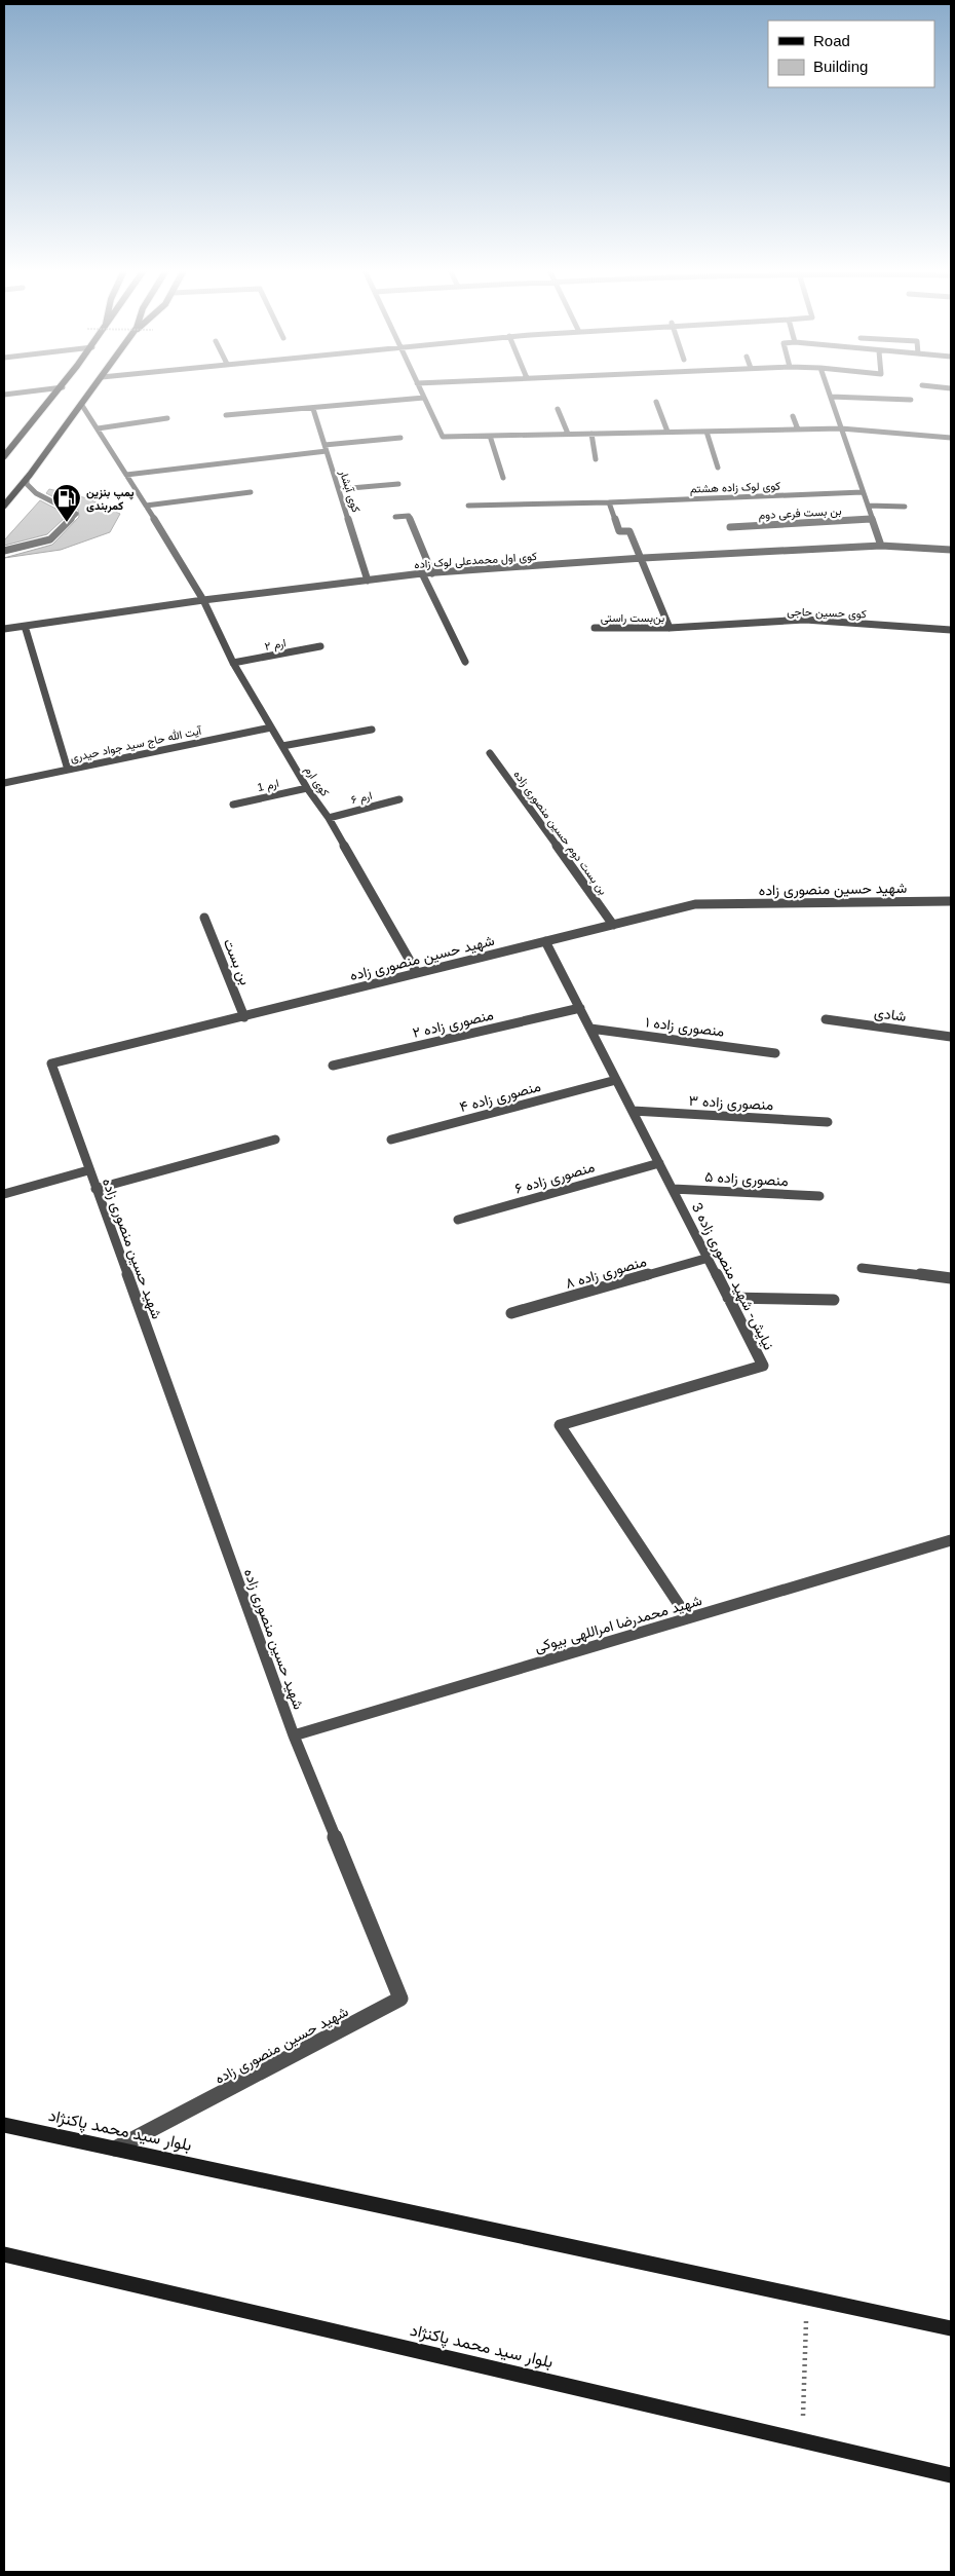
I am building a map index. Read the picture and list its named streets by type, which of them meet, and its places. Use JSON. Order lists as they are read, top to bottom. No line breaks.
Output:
{"streets":{"main road":["بلوار سید محمد پاکنژاد"],"street":["کوی لوک زاده هشتم","کوی آبشار","بن بست فرعی دوم","کوی اول محمدعلی لوک زاده","کوی حسین حاجی","بن‌بست راستی","ارم ۲","آیت الله حاج سید جواد حیدری","کوی ارم","ارم 1","ارم ۶","بن بست دوم حسین منصوری زاده","شهید حسین منصوری زاده","بن بست","شادی","منصوری زاده ۲","منصوری زاده ۱","منصوری زاده ۴","منصوری زاده ۳","منصوری زاده ۶","منصوری زاده ۵","منصوری زاده ۸","نیایش- شهید منصوری زاده 3","شهید محمدرضا امراللهی بیوکی"]},"crossings":[["کوی آبشار","کوی اول محمدعلی لوک زاده"],["کوی اول محمدعلی لوک زاده","کوی ارم"],["کوی حسین حاجی","بن‌بست راستی"],["ارم ۲","کوی ارم"],["آیت الله حاج سید جواد حیدری","کوی ارم"],["کوی ارم","ارم 1"],["کوی ارم","ارم ۶"],["کوی ارم","شهید حسین منصوری زاده"],["بن بست دوم حسین منصوری زاده","شهید حسین منصوری زاده"],["شهید حسین منصوری زاده","بن بست"],["شهید حسین منصوری زاده","نیایش- شهید منصوری زاده 3"],["شهید حسین منصوری زاده","شهید محمدرضا امراللهی بیوکی"],["شهید حسین منصوری زاده","بلوار سید محمد پاکنژاد"],["منصوری زاده ۲","نیایش- شهید منصوری زاده 3"],["منصوری زاده ۱","نیایش- شهید منصوری زاده 3"],["منصوری زاده ۴","نیایش- شهید منصوری زاده 3"],["منصوری زاده ۳","نیایش- شهید منصوری زاده 3"],["منصوری زاده ۶","نیایش- شهید منصوری زاده 3"],["منصوری زاده ۵","نیایش- شهید منصوری زاده 3"],["منصوری زاده ۸","نیایش- شهید منصوری زاده 3"],["نیایش- شهید منصوری زاده 3","شهید محمدرضا امراللهی بیوکی"]],"places":{"fuel station":["پمپ بنزین کمربندی"]},"legend":["Road","Building"]}
